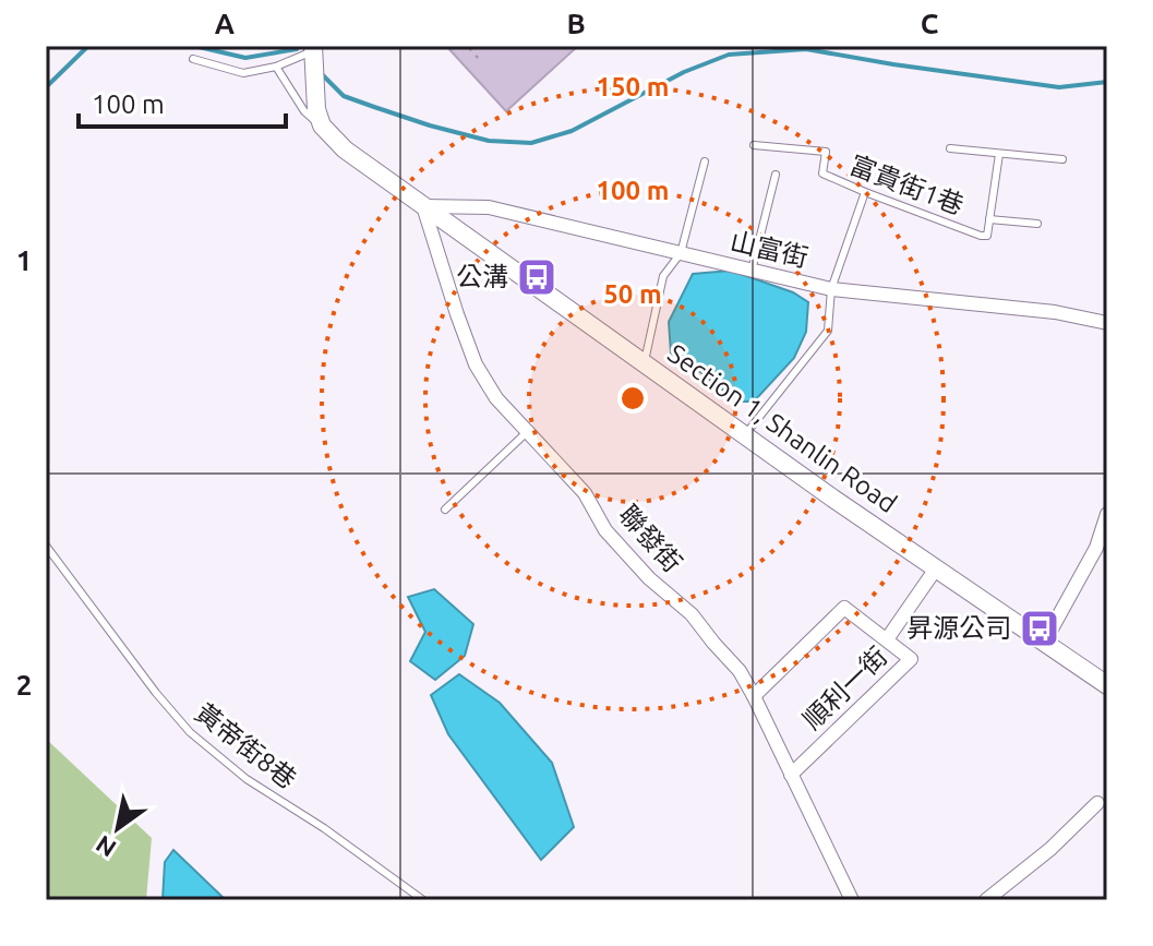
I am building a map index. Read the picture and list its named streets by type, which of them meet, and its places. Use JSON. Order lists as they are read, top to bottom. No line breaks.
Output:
{"streets":{"main road":["Section 1, Shanlin Road"],"street":["山富街","聯發街","順利一街"],"lane":["富貴街1巷","黃帝街8巷"]},"crossings":[["山富街","Section 1, Shanlin Road"],["山富街","聯發街"],["Section 1, Shanlin Road","聯發街"],["聯發街","順利一街"]],"places":{"bus stop":["公溝","昇源公司"]},"scale_bar":"100 m","north":"bottom left","grid":{"columns":["A","B","C"],"rows":["1","2"]},"rings":["150 m","100 m","50 m"]}
